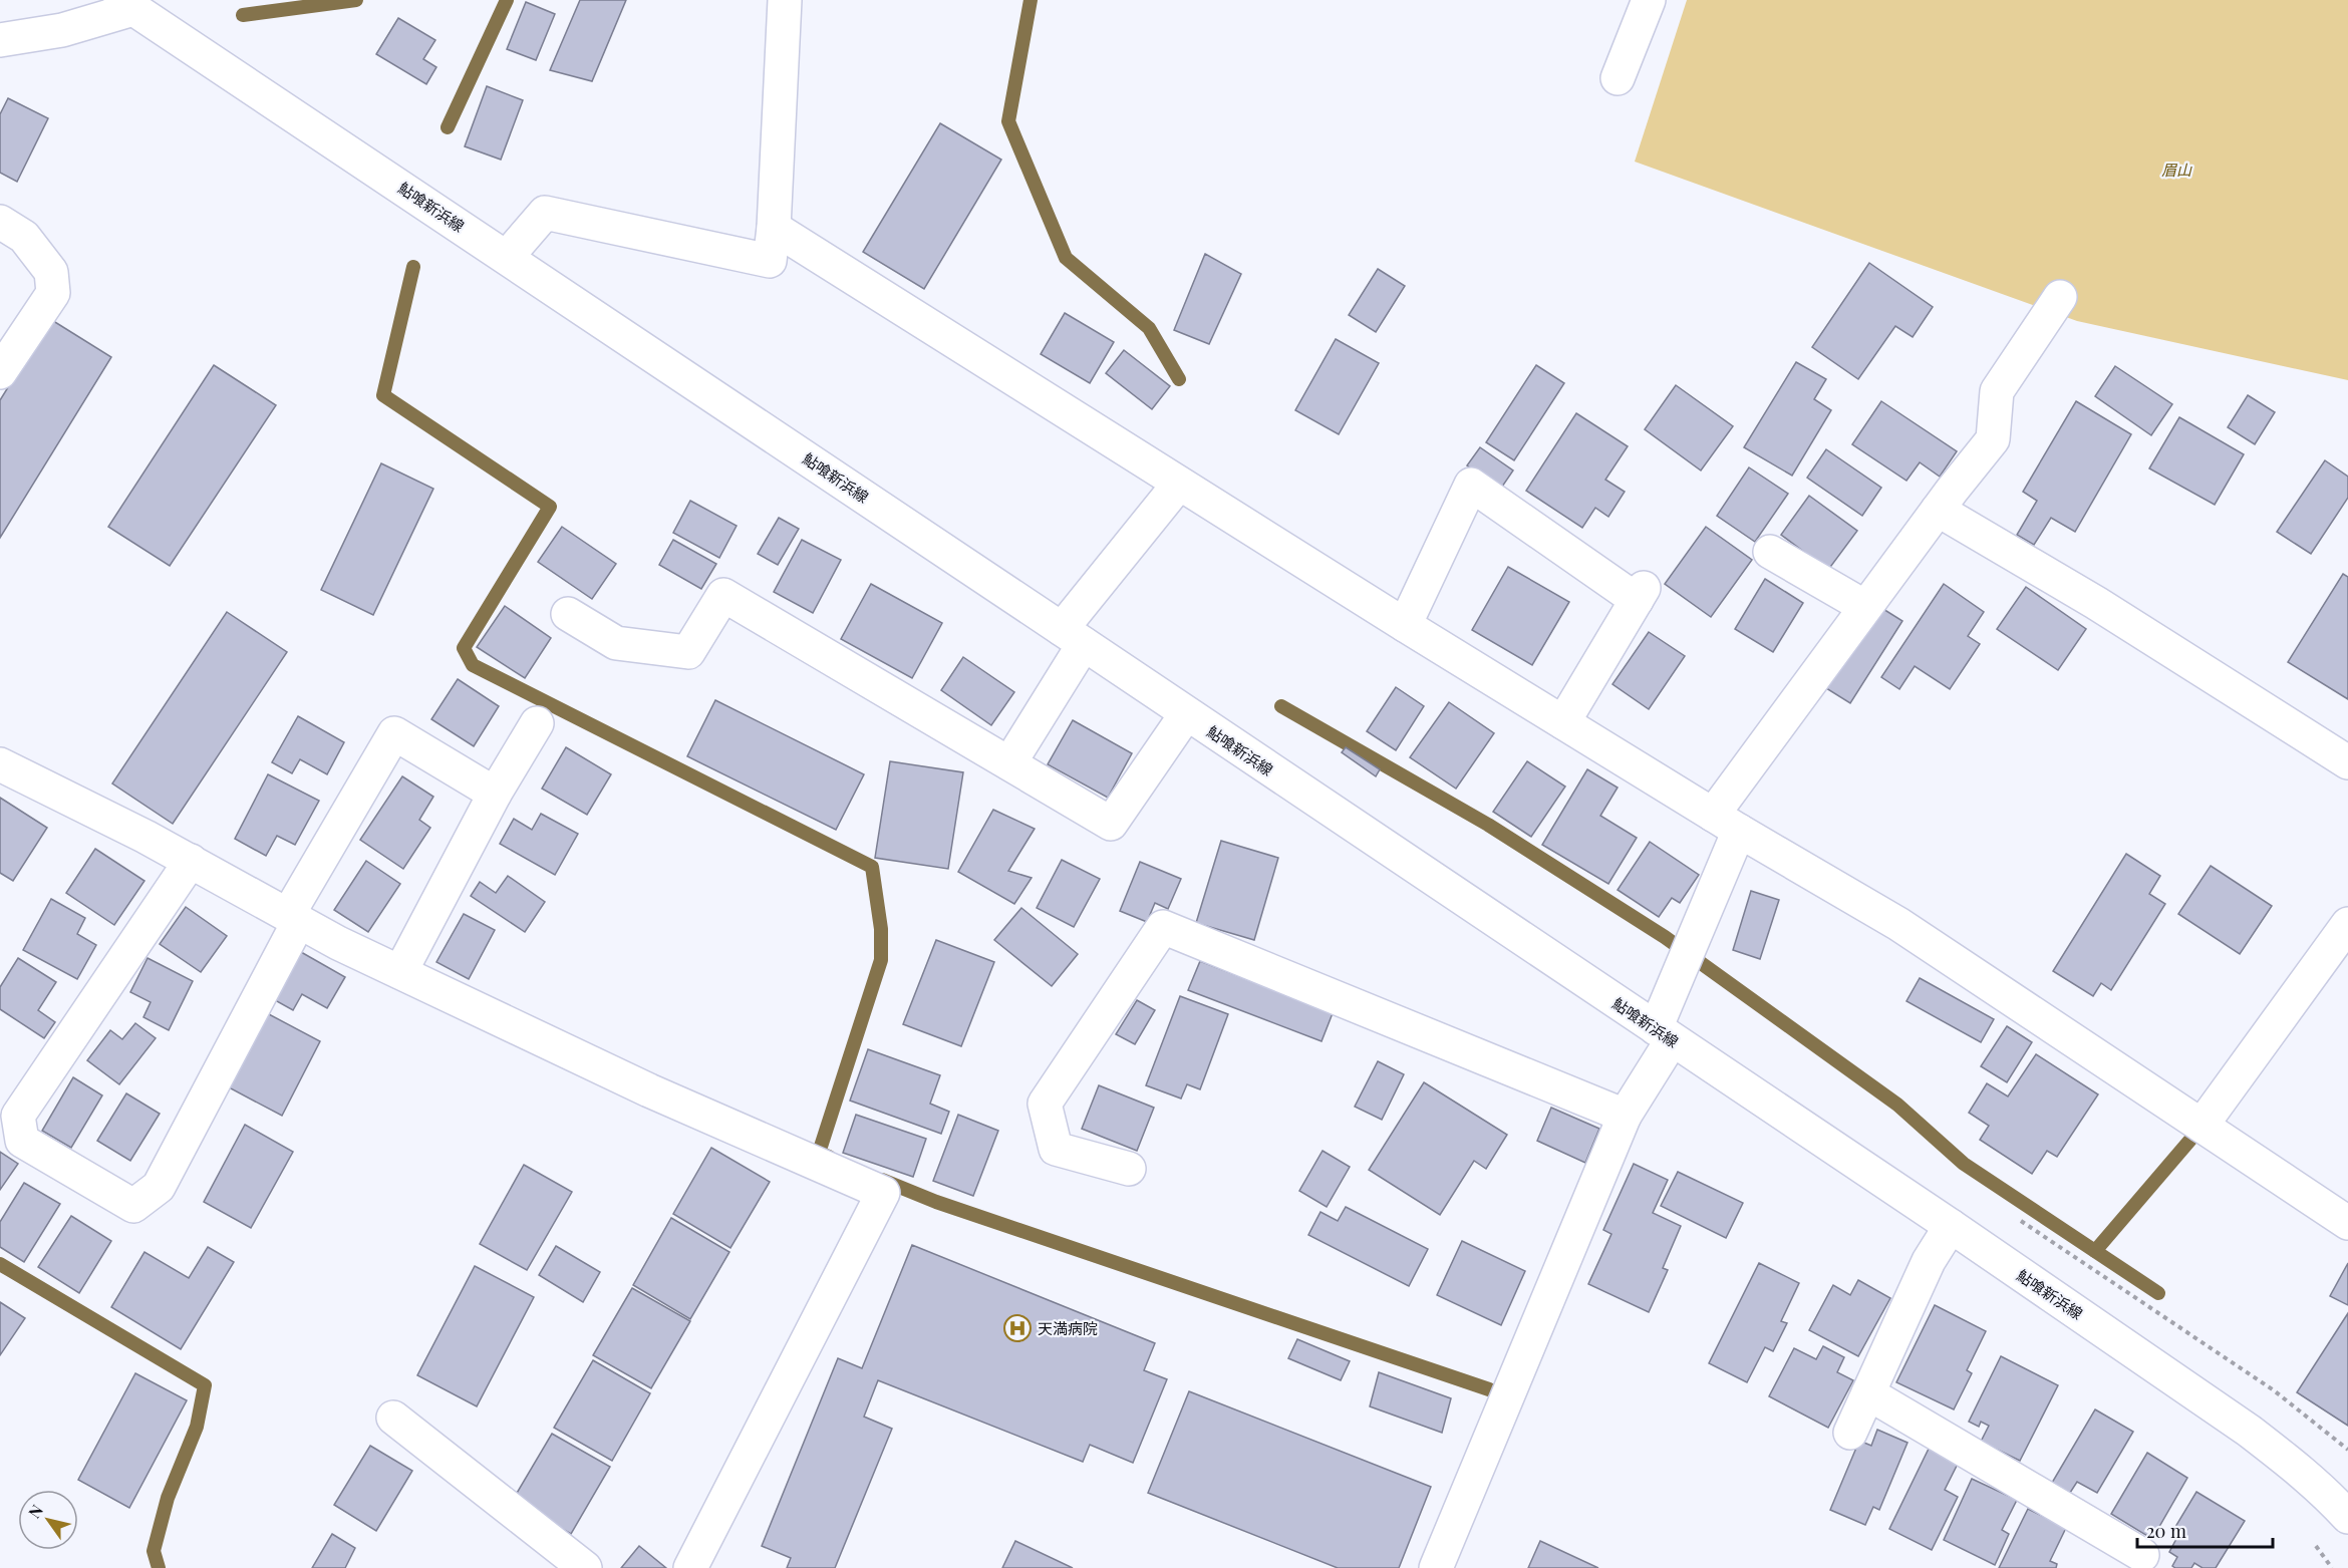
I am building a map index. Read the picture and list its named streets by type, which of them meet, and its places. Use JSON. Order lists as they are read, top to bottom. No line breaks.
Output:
{"streets":{"street":["鮎喰新浜線"]},"parks":["眉山"],"places":{"hospital":["天満病院"]},"scale_bar":"20 m","north":"top left"}
